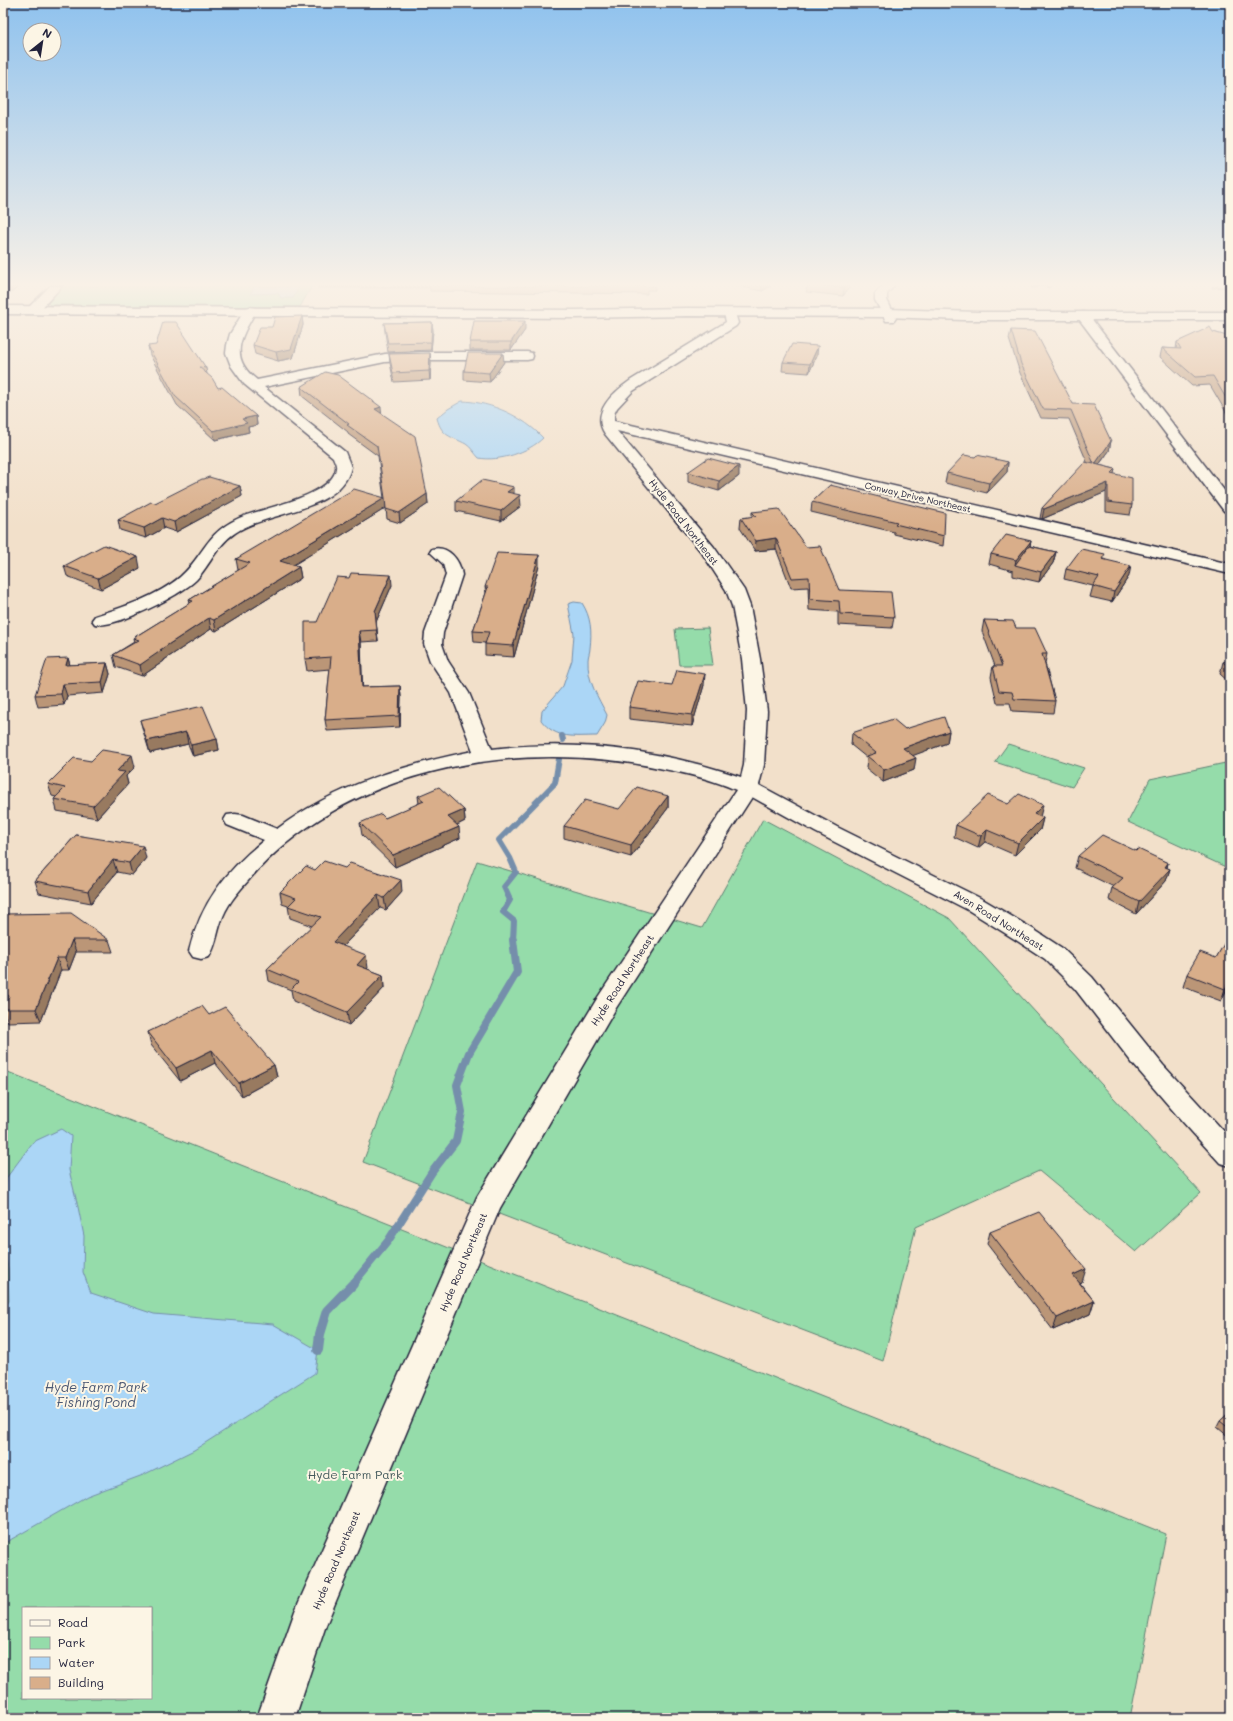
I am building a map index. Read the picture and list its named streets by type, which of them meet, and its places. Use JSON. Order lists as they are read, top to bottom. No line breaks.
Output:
{"streets":{"street":["Conway Drive Northeast","Hyde Road Northeast","Aven Road Northeast"]},"crossings":[["Conway Drive Northeast","Hyde Road Northeast"],["Hyde Road Northeast","Aven Road Northeast"]],"water":["Hyde Farm Park Fishing Pond"],"parks":["Hyde Farm Park"],"legend":["Road","Park","Water","Building"],"north":"top right"}
